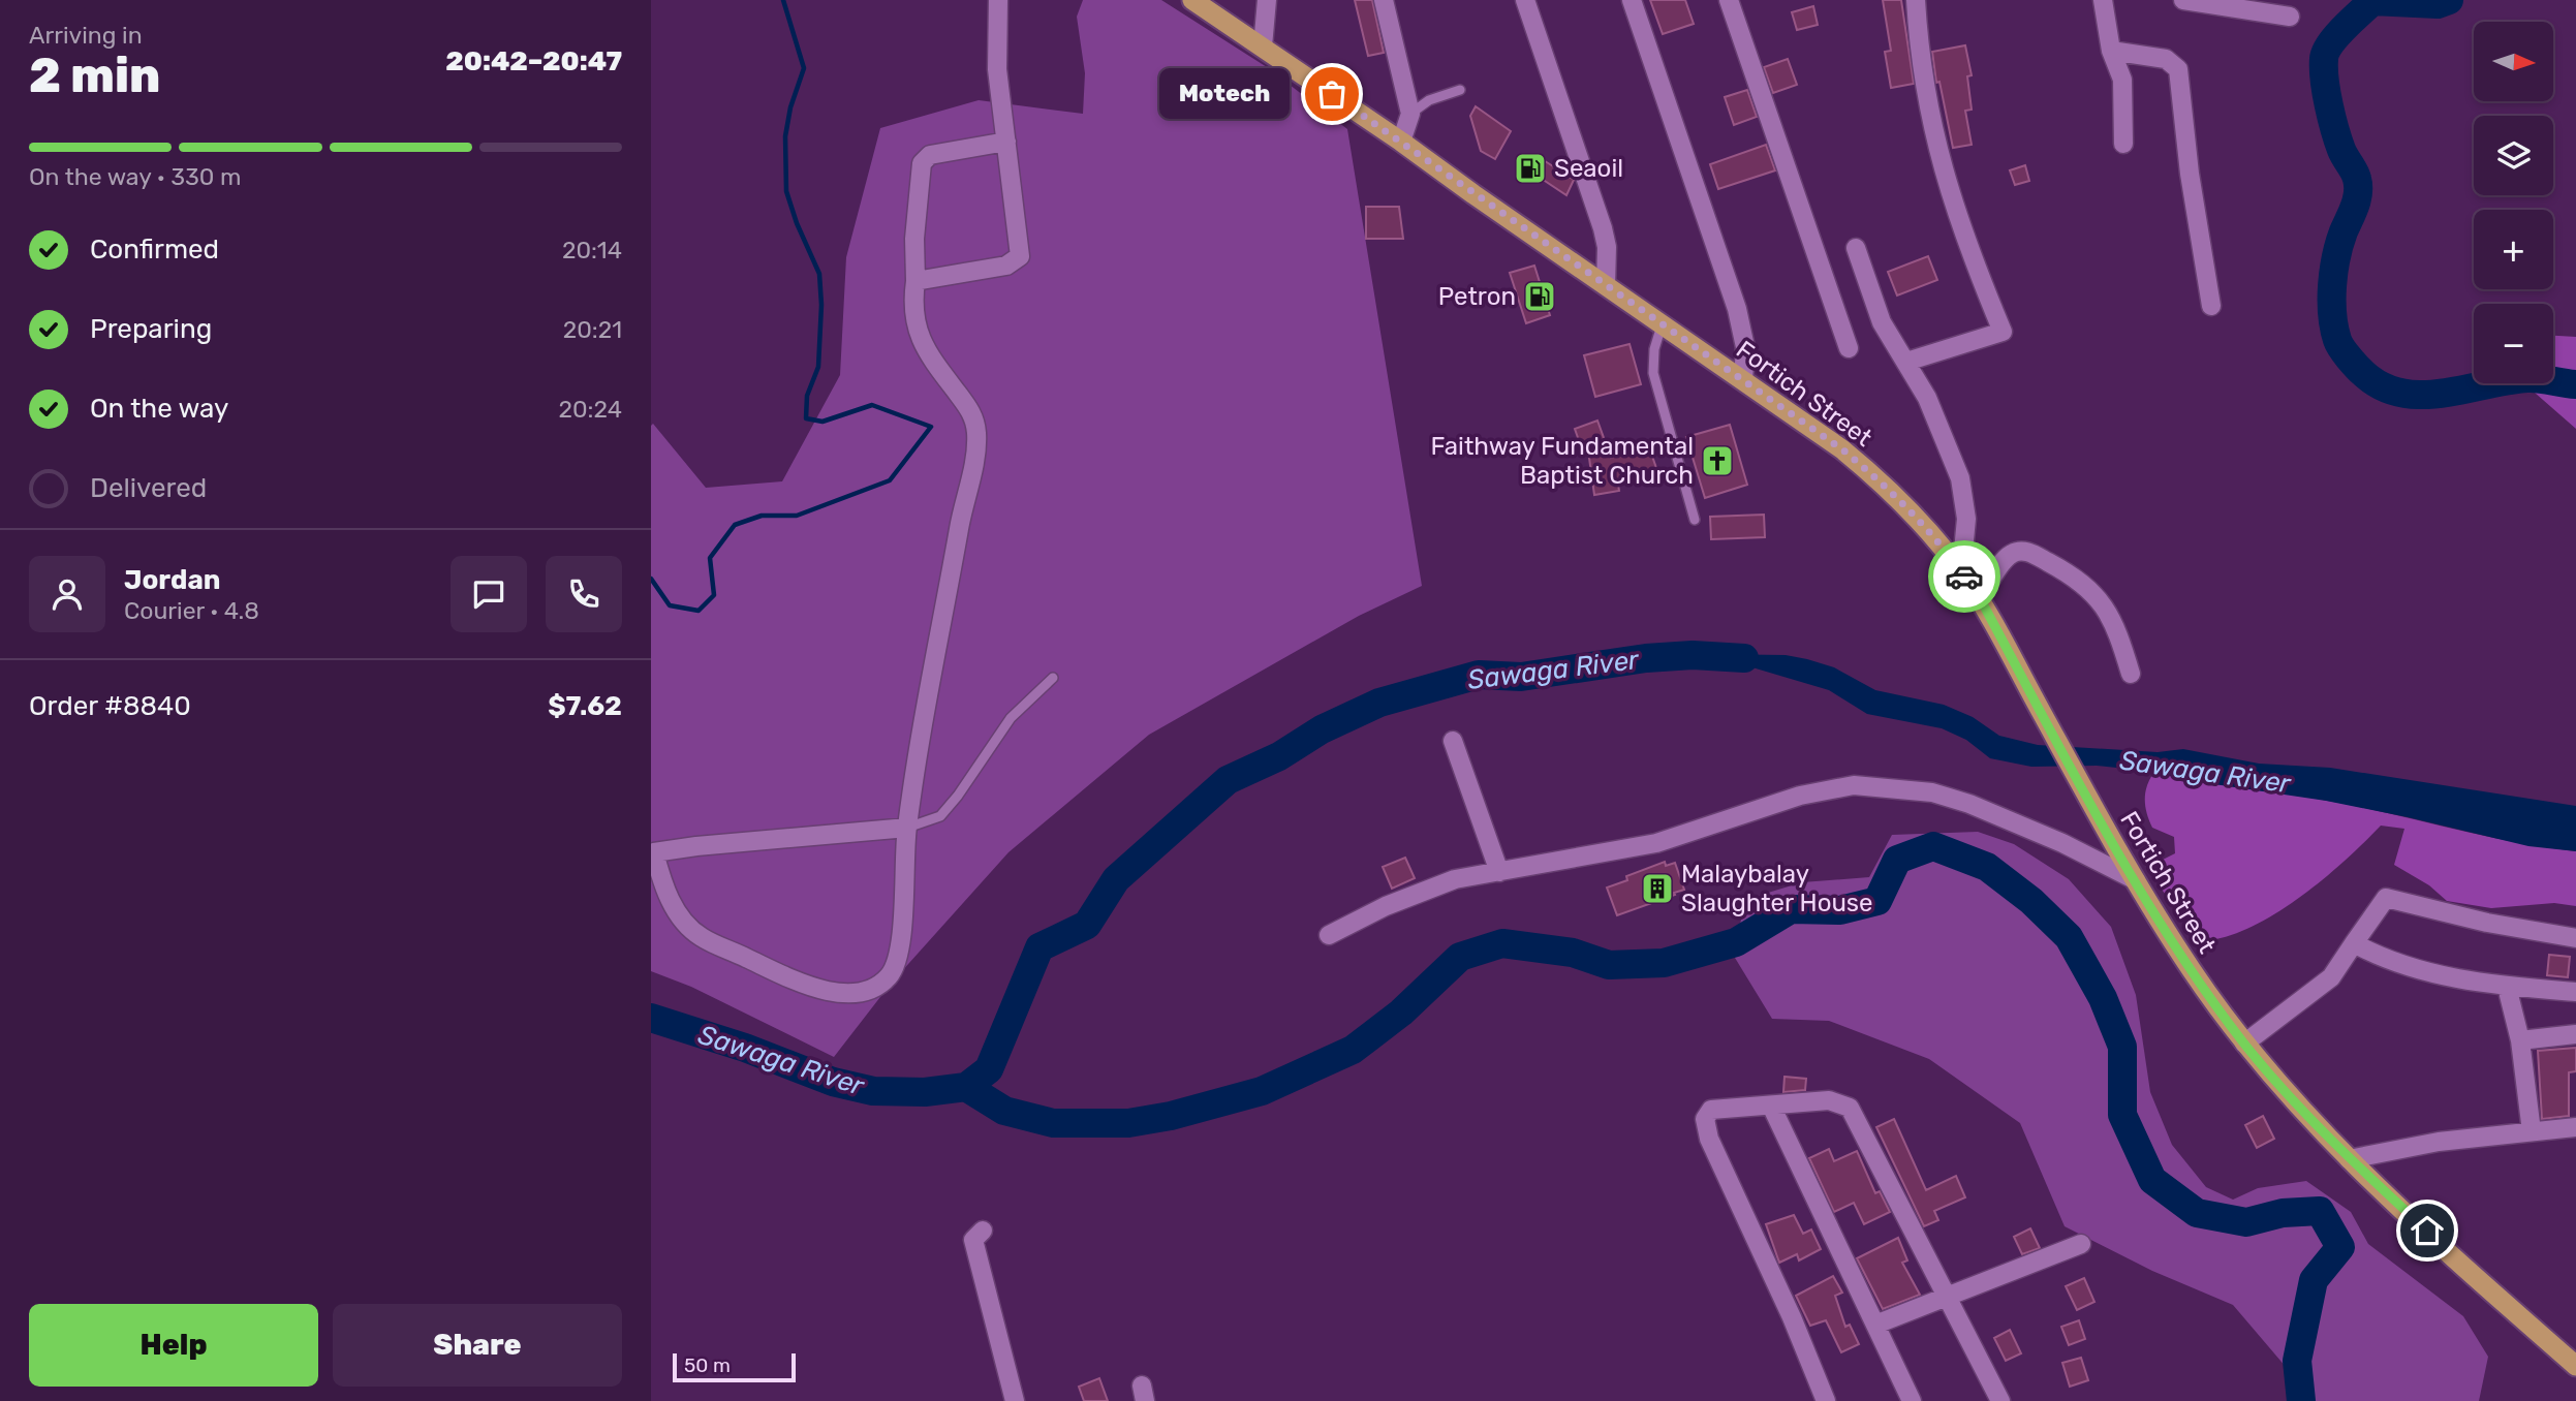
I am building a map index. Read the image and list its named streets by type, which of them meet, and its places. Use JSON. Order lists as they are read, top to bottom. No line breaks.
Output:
{"streets":{"highway":["Fortich Street"]},"water":["Sawaga River"],"places":{"other":["Motech"],"fuel station":["Seaoil","Petron"],"church":["Faithway Fundamental Baptist Church"],"building":["Malaybalay Slaughter House"]},"scale_bar":"50 m","north":"right","page":{"heading":["2 min","Arriving in","20:42–20:47"],"panel":["Jordan","Courier · 4.8","Order #8840","$7.62"],"map_buttons":["+","−"],"bubble":"Motech","bar":"On the way · 330 m","list":[["Confirmed","20:14"],["Preparing","20:21"],["On the way","20:24"],"Delivered"],"buttons":["Help","Share"],"scale":"50 m"}}
